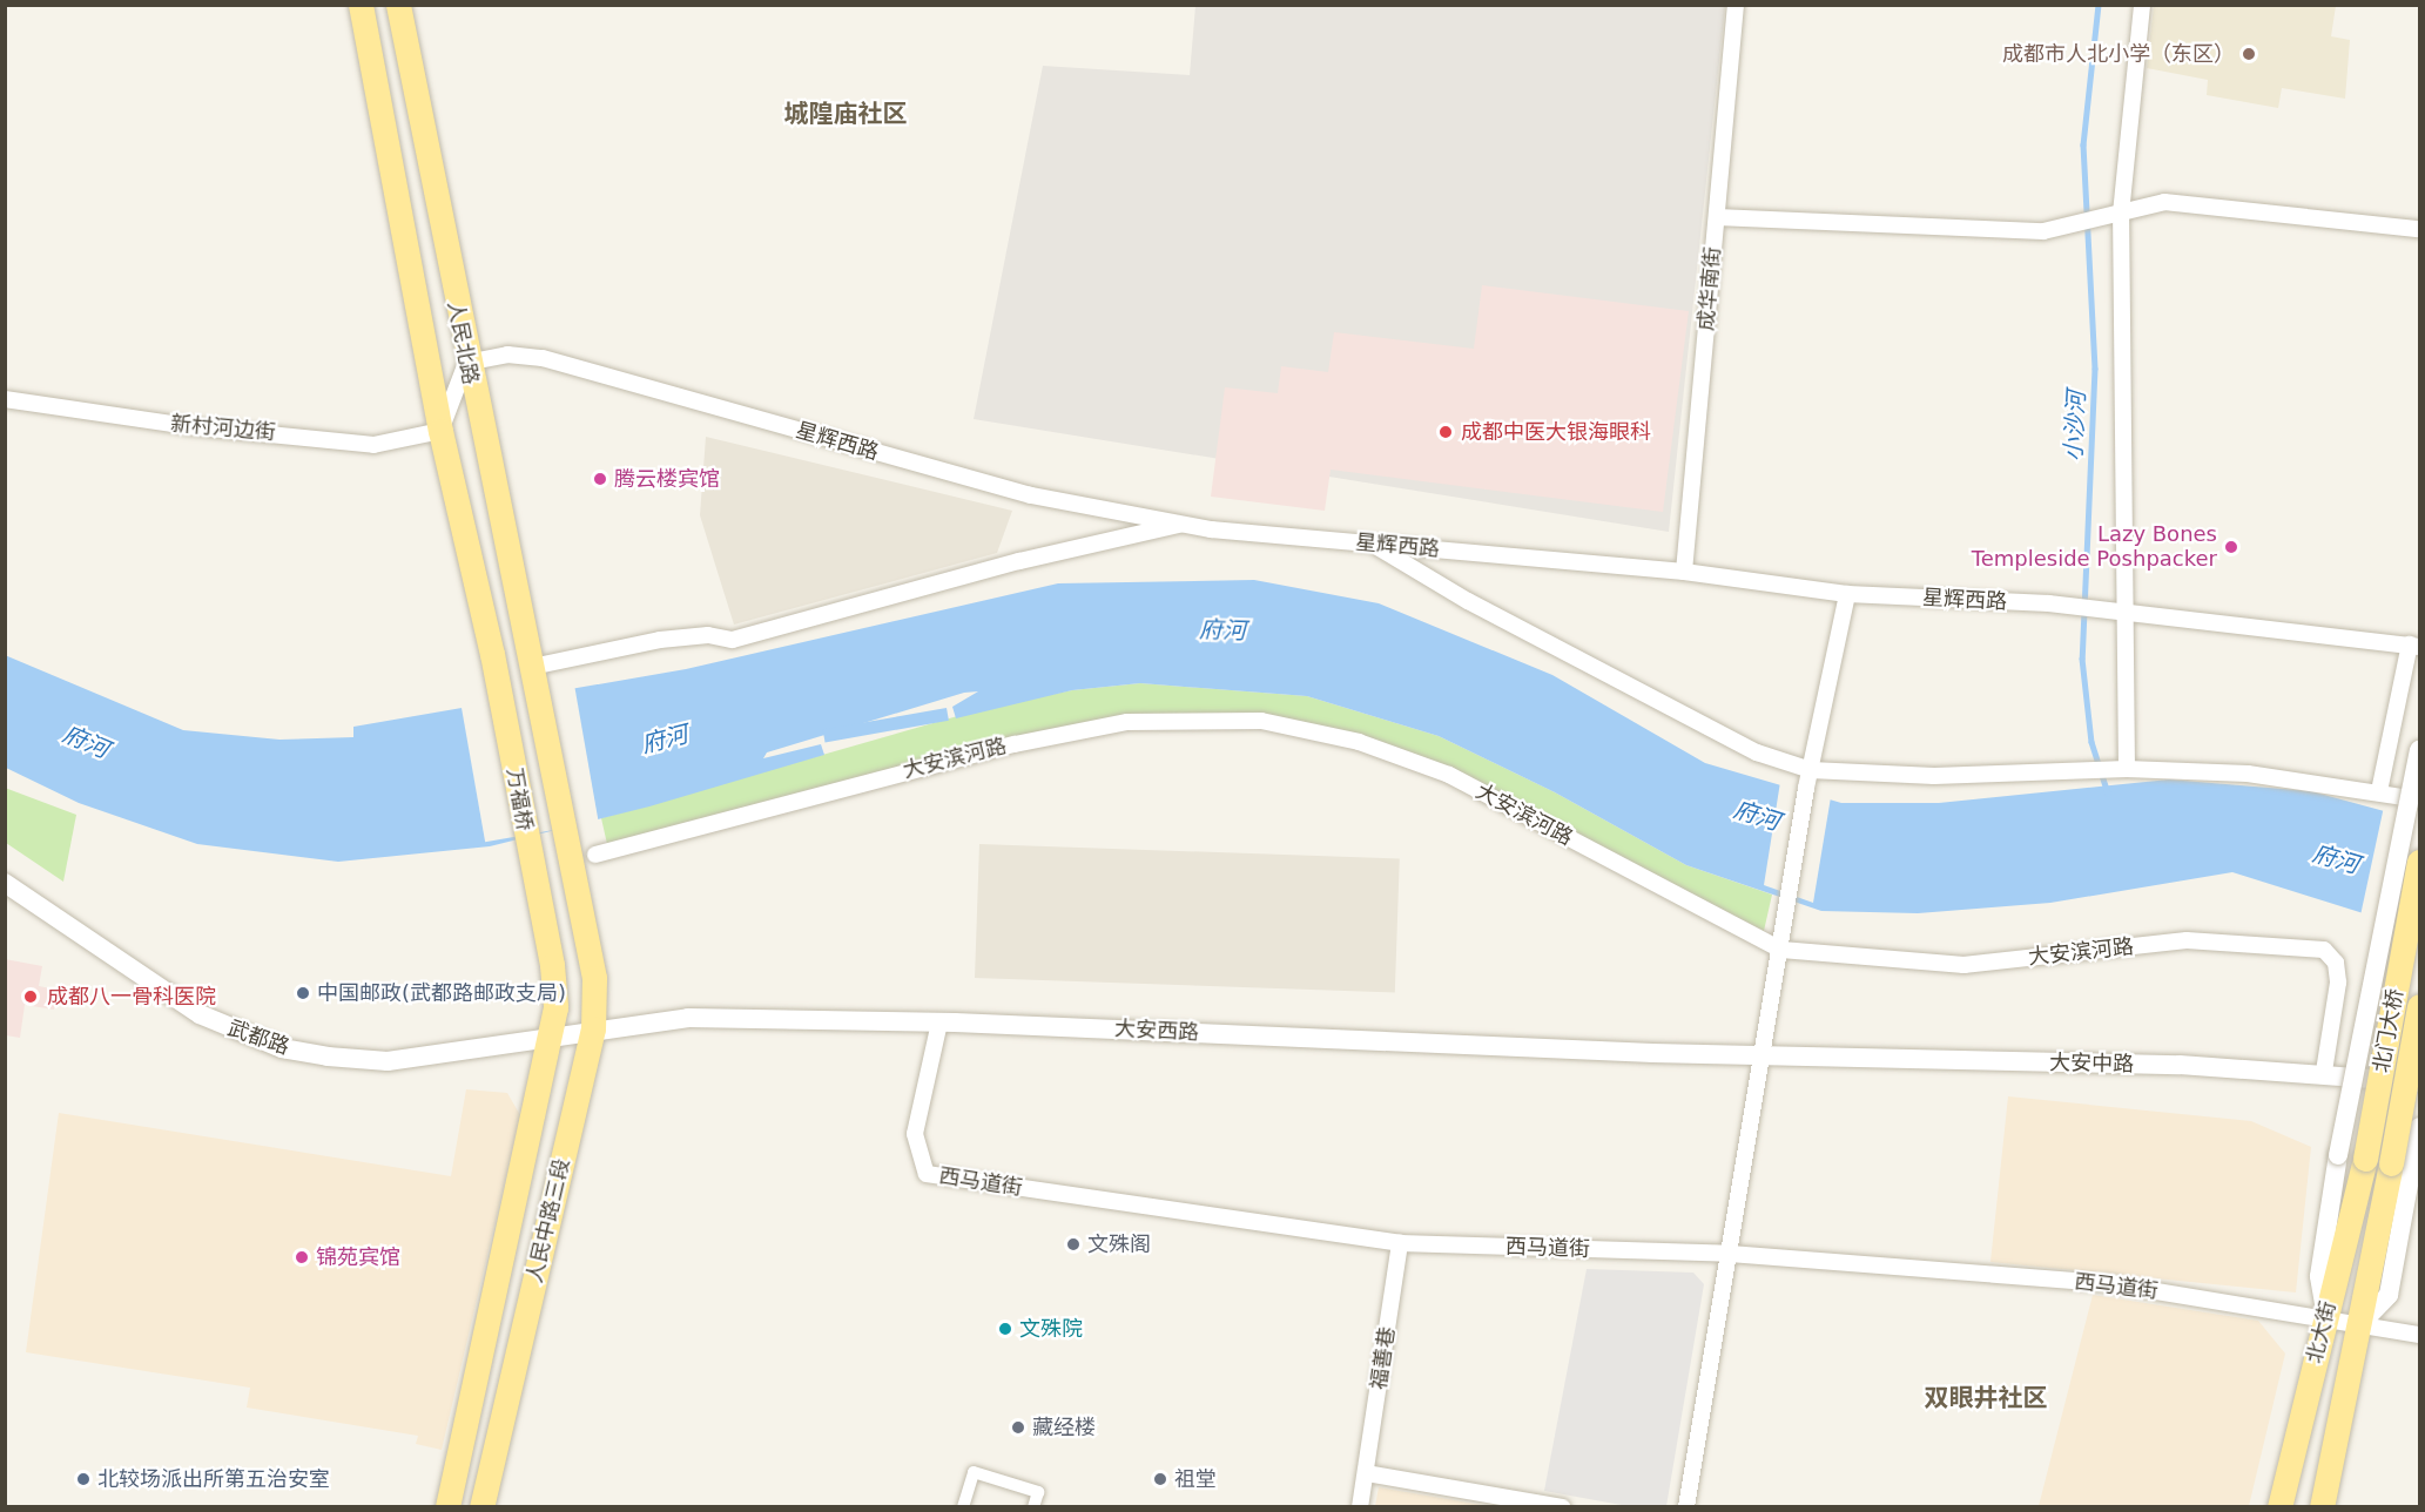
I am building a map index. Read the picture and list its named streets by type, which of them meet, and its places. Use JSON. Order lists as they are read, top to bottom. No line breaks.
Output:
{"streets":{"main road":["人民北路","万福桥","北门大桥","人民中路三段","北大街"],"street":["成华南街","新村河边街","星辉西路","大安滨河路","大安西路","武都路","大安中路","西马道街","福善巷"]},"crossings":[["成华南街","星辉西路"],["人民北路","新村河边街"],["人民北路","星辉西路"],["人民北路","万福桥"],["大安滨河路","大安中路"],["万福桥","人民中路三段"],["大安西路","武都路"],["大安西路","大安中路"],["大安西路","西马道街"],["大安西路","人民中路三段"],["北门大桥","北大街"],["武都路","人民中路三段"],["西马道街","北大街"],["西马道街","福善巷"]],"districts":["城隍庙社区","双眼井社区"],"water":["小沙河","府河"],"places":["成都市人北小学（东区）","成都中医大银海眼科","腾云楼宾馆","Lazy Bones Templeside Poshpacker","中国邮政(武都路邮政支局)","成都八一骨科医院","文殊阁","锦苑宾馆","文殊院","藏经楼","北较场派出所第五治安室","祖堂"]}
